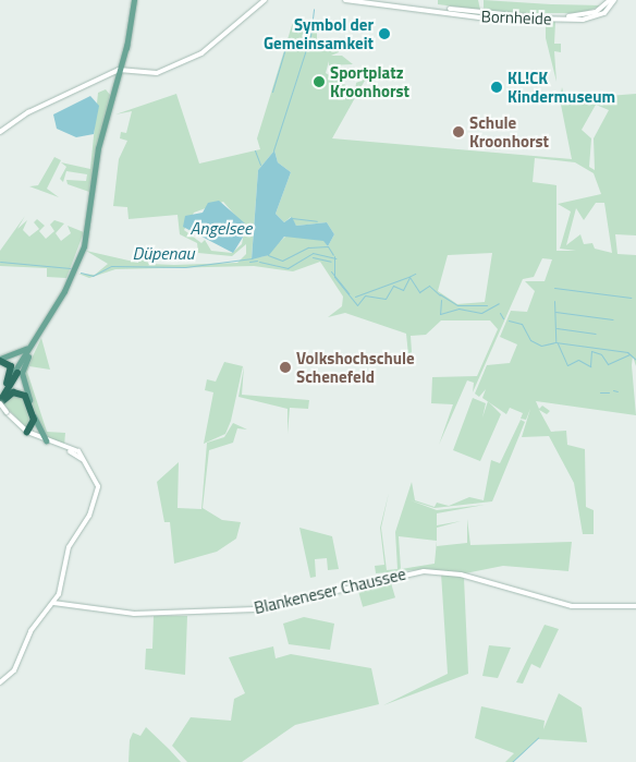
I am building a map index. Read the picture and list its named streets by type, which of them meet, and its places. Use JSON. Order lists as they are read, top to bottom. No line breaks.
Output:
{"streets":{"main road":["Bornheide","Blankeneser Chaussee"]},"water":["Angelsee","Düpenau"],"places":["Symbol der Gemeinsamkeit","Sportplatz Kroonhorst","KL!CK Kindermuseum","Schule Kroonhorst","Volkshochschule Schenefeld"]}
